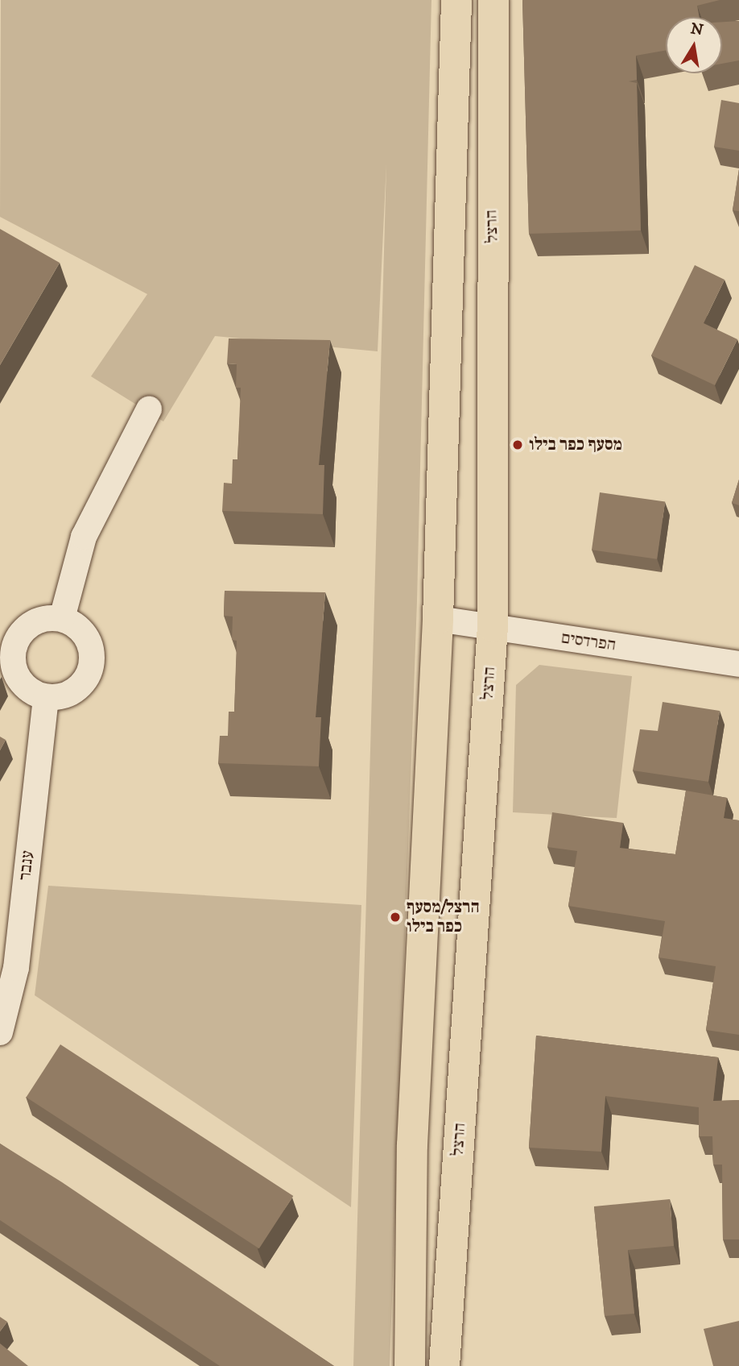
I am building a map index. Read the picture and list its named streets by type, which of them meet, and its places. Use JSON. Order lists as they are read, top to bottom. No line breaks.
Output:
{"streets":{"main road":["הרצל"],"street":["הפרדסים","ענבר"]},"crossings":[["הרצל","הפרדסים"]],"places":["מסעף כפר בילו","הרצל/מסעף כפר בילו"],"north":"top"}
